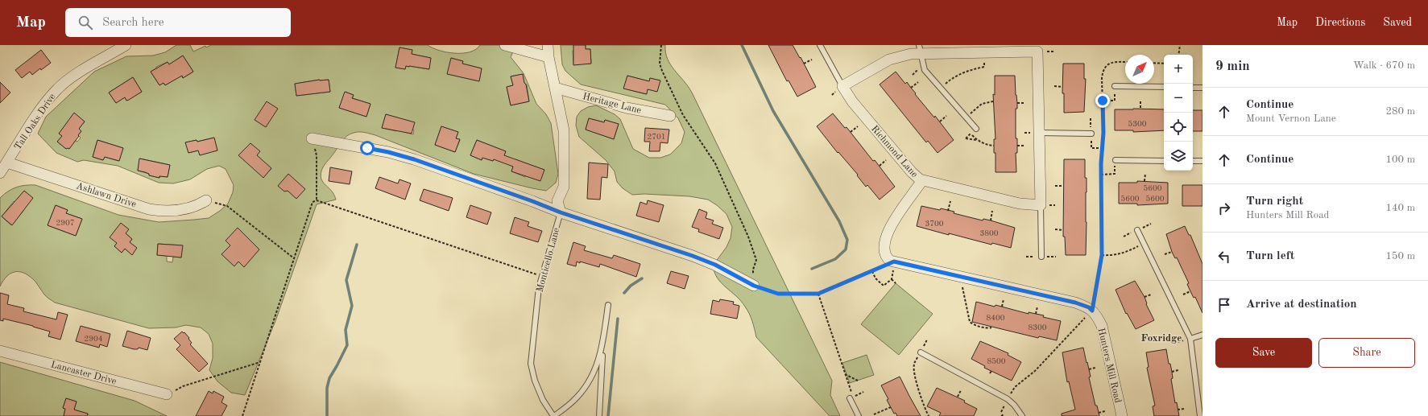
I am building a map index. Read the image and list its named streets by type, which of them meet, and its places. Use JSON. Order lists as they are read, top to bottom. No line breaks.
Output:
{"streets":{"street":["Heritage Lane","Tall Oaks Drive","Richmond Lane","Ashlawn Drive","Monticello Lane","Hunters Mill Road","Lancaster Drive"]},"crossings":[["Heritage Lane","Monticello Lane"],["Tall Oaks Drive","Ashlawn Drive"]],"districts":["Foxridge"],"house_numbers":["5300","2701","5600","5600","5600","2907","3700","3800","8400","8300","2904","8500"],"north":"top right","page":{"header":"Map","search":"Search here","nav":["Map","Directions","Saved"],"heading":["9 min","Walk · 670 m"],"map_buttons":["+","−"],"list":[["Continue","Mount Vernon Lane","280 m"],["Continue","100 m"],["Turn right","Hunters Mill Road","140 m"],["Turn left","150 m"],"Arrive at destination"],"buttons":["Save","Share"]}}
